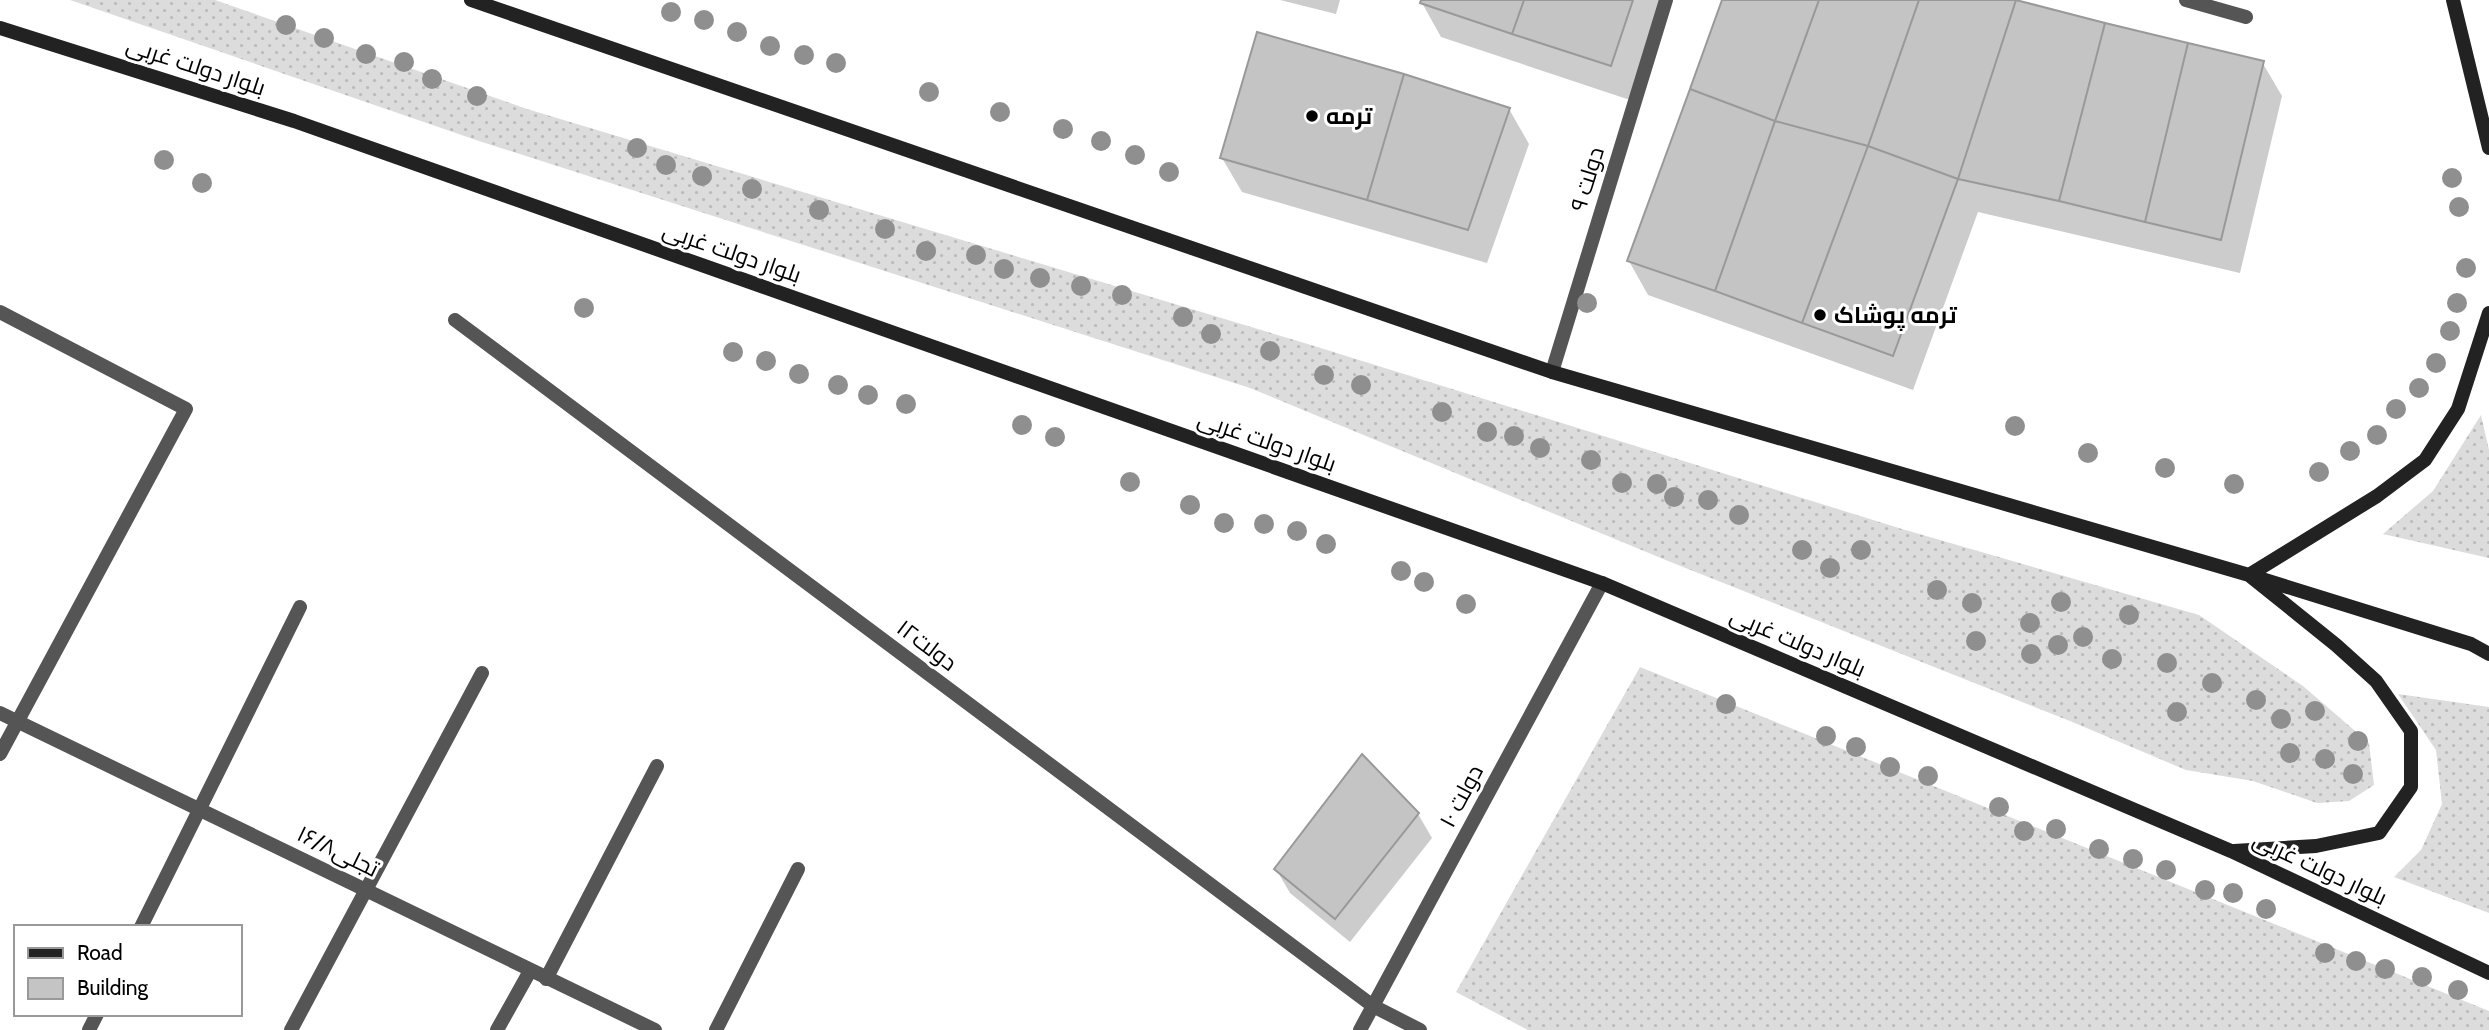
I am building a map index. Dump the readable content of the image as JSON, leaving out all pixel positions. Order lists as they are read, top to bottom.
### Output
{
  "streets": {
    "main road": ["بلوار دولت غربی"],
    "street": [
      "۹ دولت",
      "۱۲دولت",
      "۱۰ دولت",
      "تجلی۱۶/۸"
    ]
  },
  "crossings": [
    ["بلوار دولت غربی", "۱۰ دولت"],
    ["۱۲دولت", "۱۰ دولت"]
  ],
  "places": ["ترمه", "ترمه پوشاک"],
  "legend": ["Road", "Building"]
}
